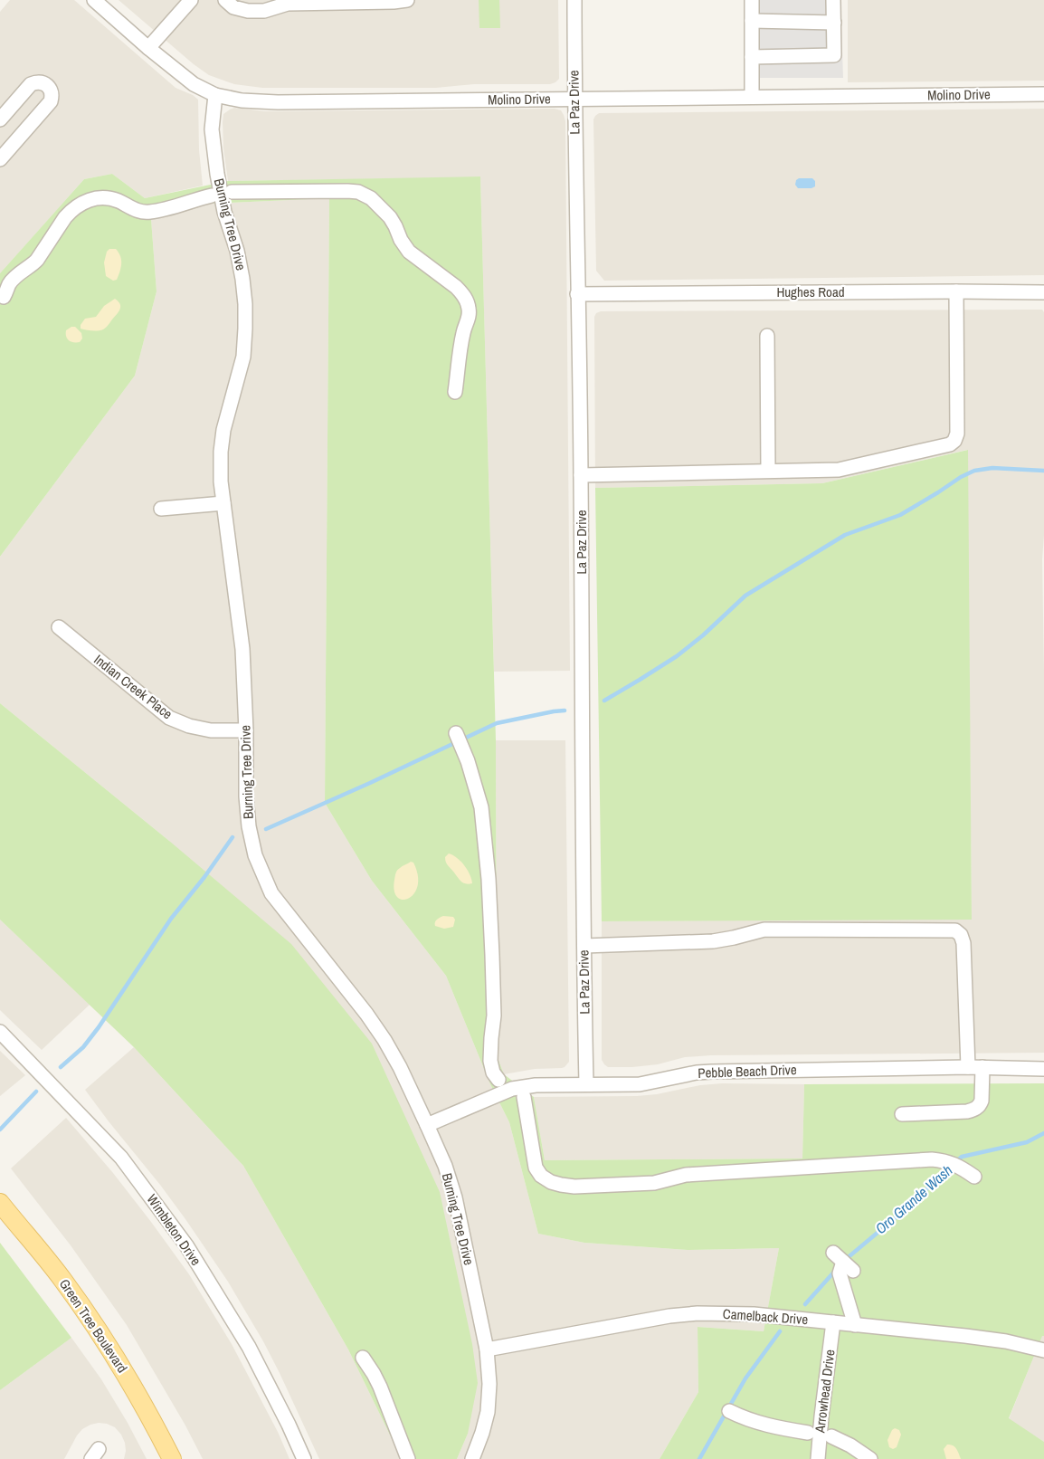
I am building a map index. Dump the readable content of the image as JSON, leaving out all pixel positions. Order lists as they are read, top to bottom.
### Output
{
  "streets": {
    "main road": ["Green Tree Boulevard"],
    "street": [
      "Molino Drive",
      "La Paz Drive",
      "Burning Tree Drive",
      "Hughes Road",
      "Indian Creek Place",
      "Pebble Beach Drive",
      "Wimbleton Drive",
      "Camelback Drive",
      "Arrowhead Drive"
    ]
  },
  "crossings": [
    ["Molino Drive", "La Paz Drive"],
    ["Molino Drive", "Burning Tree Drive"],
    ["La Paz Drive", "Hughes Road"],
    ["La Paz Drive", "Pebble Beach Drive"],
    ["Burning Tree Drive", "Indian Creek Place"],
    ["Burning Tree Drive", "Pebble Beach Drive"],
    ["Burning Tree Drive", "Camelback Drive"],
    ["Camelback Drive", "Arrowhead Drive"]
  ],
  "water": ["Oro Grande Wash"]
}
